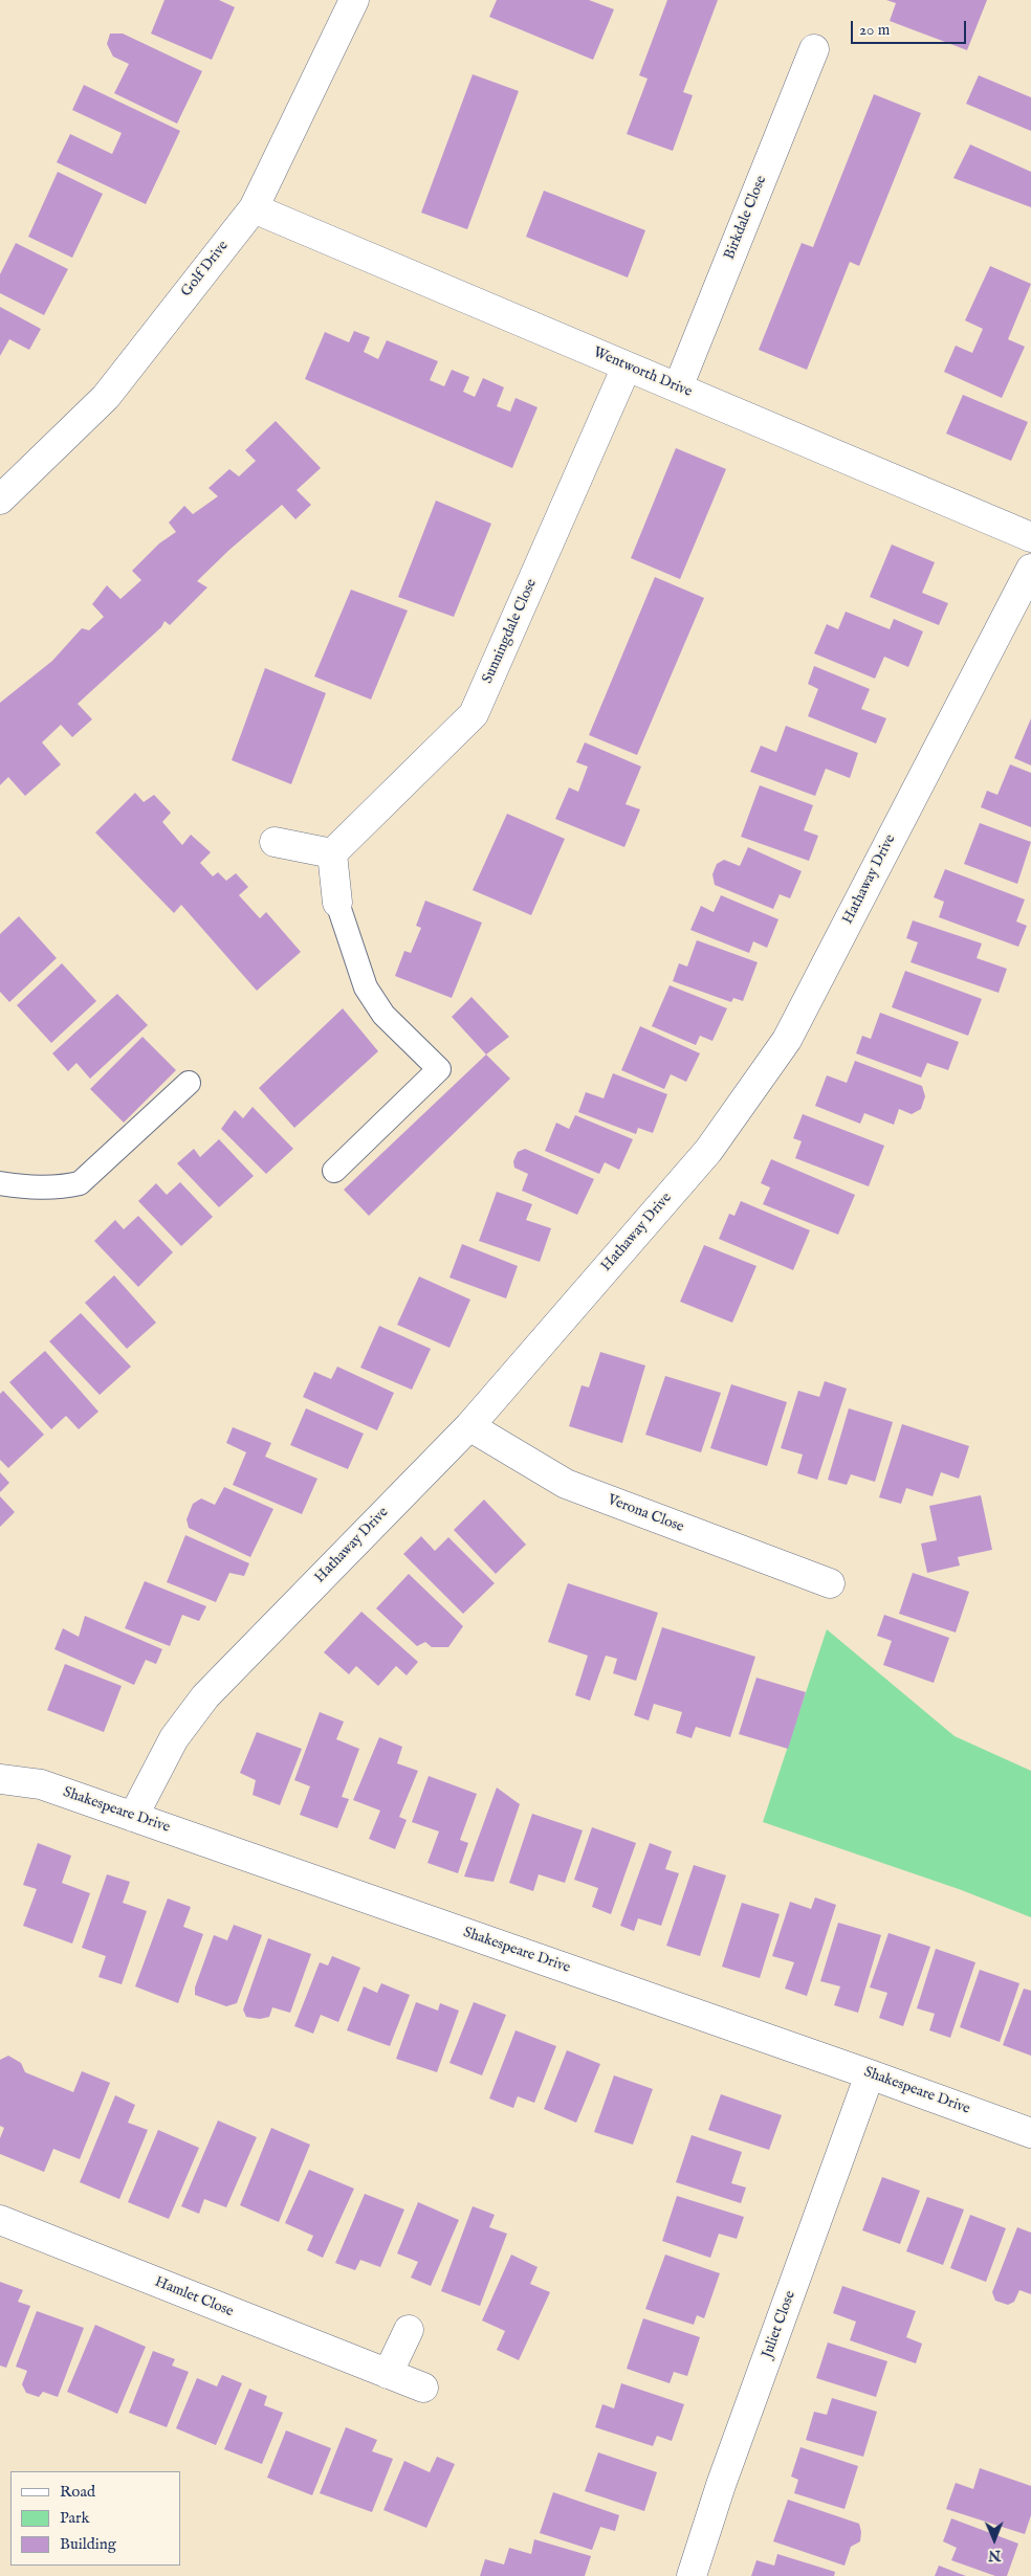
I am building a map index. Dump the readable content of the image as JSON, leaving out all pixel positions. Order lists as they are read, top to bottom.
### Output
{
  "streets": {
    "street": [
      "Birkdale Close",
      "Golf Drive",
      "Wentworth Drive",
      "Sunningdale Close",
      "Hathaway Drive",
      "Verona Close",
      "Shakespeare Drive",
      "Hamlet Close",
      "Juliet Close"
    ]
  },
  "crossings": [
    ["Birkdale Close", "Wentworth Drive"],
    ["Golf Drive", "Wentworth Drive"],
    ["Wentworth Drive", "Sunningdale Close"],
    ["Hathaway Drive", "Verona Close"],
    ["Hathaway Drive", "Shakespeare Drive"],
    ["Shakespeare Drive", "Juliet Close"]
  ],
  "legend": ["Road", "Park", "Building"],
  "scale_bar": "20 m",
  "north": "bottom"
}
